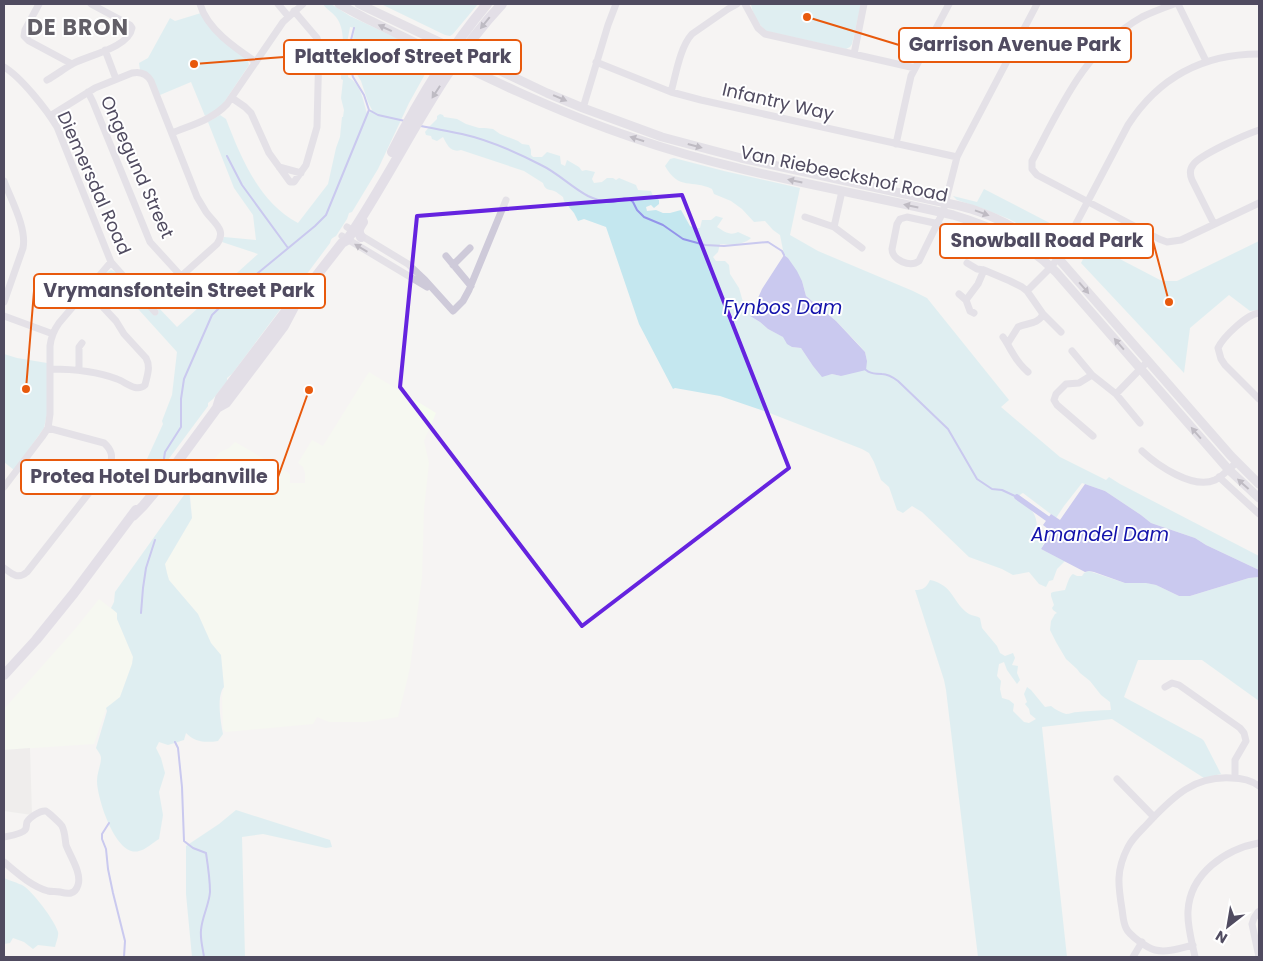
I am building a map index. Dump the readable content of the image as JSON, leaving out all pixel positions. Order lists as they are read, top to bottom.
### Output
{
  "streets": {
    "street": [
      "Infantry Way",
      "Ongegund Street",
      "Van Riebeeckshof Road",
      "Diemersdal Road"
    ]
  },
  "districts": ["DE BRON"],
  "water": ["Fynbos Dam", "Amandel Dam"],
  "places": [
    "Garrison Avenue Park",
    "Plattekloof Street Park",
    "Snowball Road Park",
    "Vrymansfontein Street Park",
    "Protea Hotel Durbanville"
  ],
  "north": "bottom left"
}
